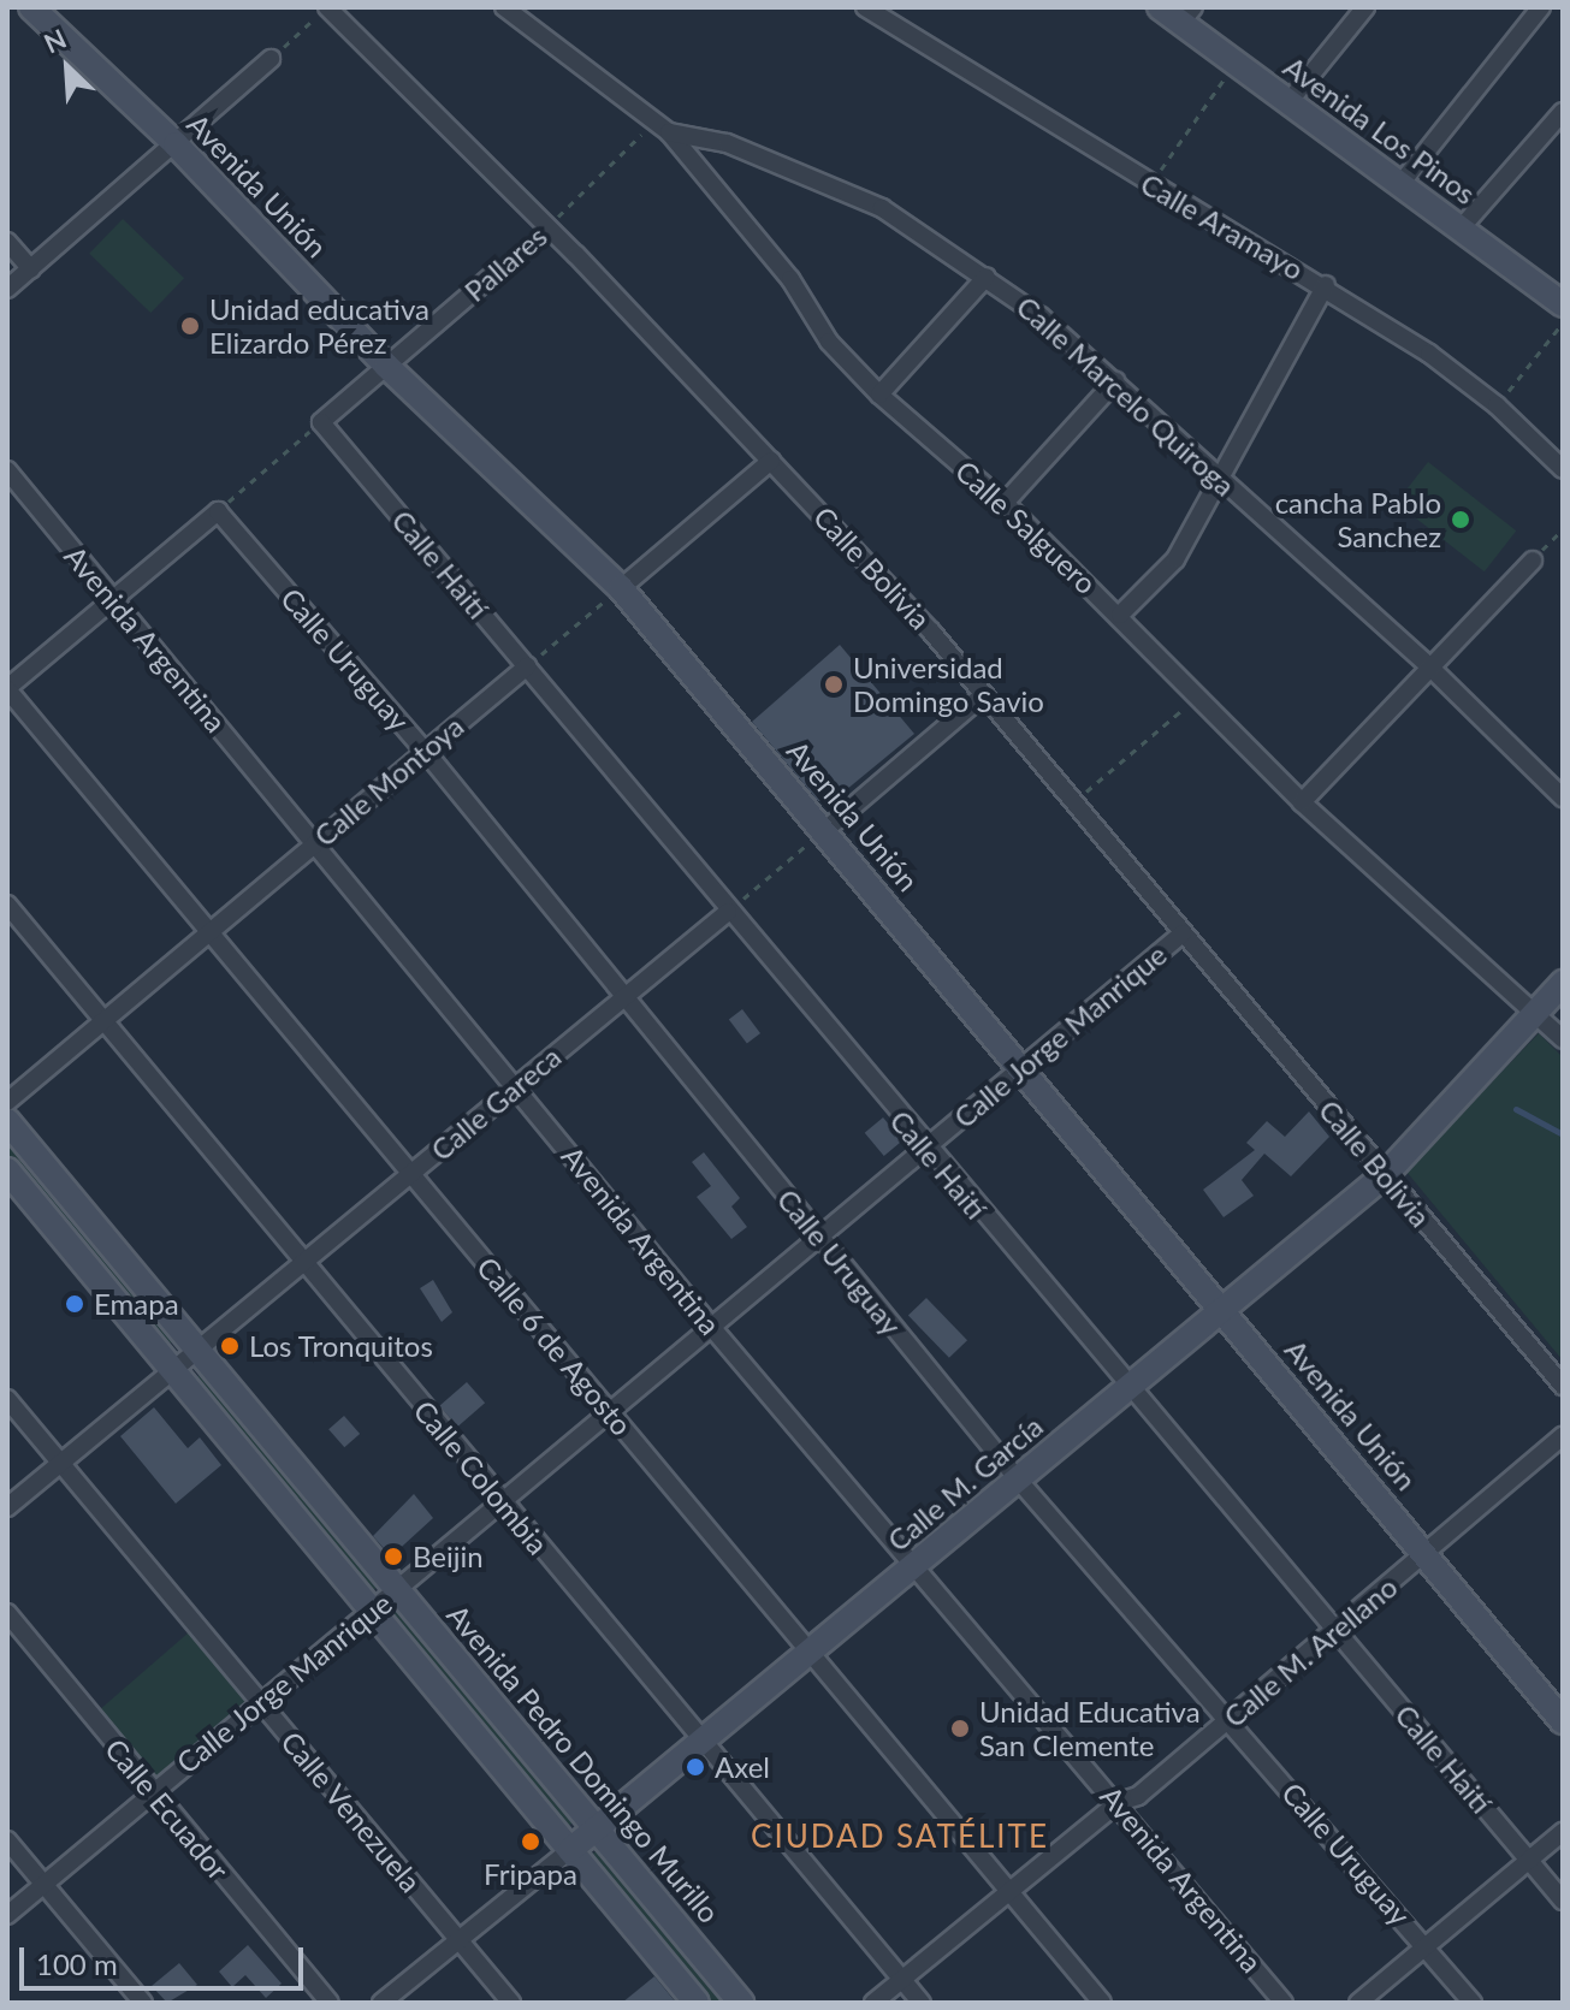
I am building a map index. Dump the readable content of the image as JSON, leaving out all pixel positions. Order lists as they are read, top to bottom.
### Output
{
  "streets": {
    "street": [
      "Avenida Los Pinos",
      "Avenida Unión",
      "Calle Aramayo",
      "Pallares",
      "Calle Marcelo Quiroga",
      "Calle Salguero",
      "Calle Haití",
      "Calle Bolivia",
      "Avenida Argentina",
      "Calle Uruguay",
      "Calle Montoya",
      "Calle Jorge Manrique",
      "Calle Gareca",
      "Calle 6 de Agosto",
      "Calle Colombia",
      "Calle M. García",
      "Calle M. Arellano",
      "Avenida Pedro Domingo Murillo",
      "Calle Ecuador",
      "Calle Venezuela"
    ]
  },
  "crossings": [
    ["Avenida Unión", "Pallares"],
    ["Avenida Unión", "Calle Jorge Manrique"],
    ["Avenida Unión", "Calle M. García"],
    ["Avenida Unión", "Calle M. Arellano"],
    ["Pallares", "Calle Marcelo Quiroga"],
    ["Pallares", "Calle Salguero"],
    ["Pallares", "Calle Haití"],
    ["Pallares", "Calle Bolivia"],
    ["Calle Marcelo Quiroga", "Calle Salguero"],
    ["Calle Salguero", "Calle M. García"],
    ["Calle Haití", "Calle Montoya"],
    ["Calle Haití", "Calle Jorge Manrique"],
    ["Calle Haití", "Calle Gareca"],
    ["Calle Haití", "Calle M. García"],
    ["Calle Haití", "Calle M. Arellano"],
    ["Calle Bolivia", "Calle Jorge Manrique"],
    ["Calle Bolivia", "Calle M. García"],
    ["Avenida Argentina", "Calle Montoya"],
    ["Avenida Argentina", "Calle Jorge Manrique"],
    ["Avenida Argentina", "Calle Gareca"],
    ["Avenida Argentina", "Calle M. García"],
    ["Avenida Argentina", "Calle M. Arellano"],
    ["Calle Uruguay", "Calle Montoya"],
    ["Calle Uruguay", "Calle Jorge Manrique"],
    ["Calle Uruguay", "Calle Gareca"],
    ["Calle Uruguay", "Calle M. García"],
    ["Calle Uruguay", "Calle M. Arellano"],
    ["Calle Montoya", "Calle 6 de Agosto"],
    ["Calle Montoya", "Calle Colombia"],
    ["Calle Jorge Manrique", "Calle 6 de Agosto"],
    ["Calle Jorge Manrique", "Calle Colombia"],
    ["Calle Jorge Manrique", "Avenida Pedro Domingo Murillo"],
    ["Calle Jorge Manrique", "Calle Ecuador"],
    ["Calle Jorge Manrique", "Calle Venezuela"],
    ["Calle Gareca", "Calle 6 de Agosto"],
    ["Calle Gareca", "Calle Colombia"],
    ["Calle Gareca", "Avenida Pedro Domingo Murillo"],
    ["Calle Gareca", "Calle Venezuela"],
    ["Calle 6 de Agosto", "Calle M. García"],
    ["Calle 6 de Agosto", "Calle M. Arellano"],
    ["Calle Colombia", "Calle M. García"],
    ["Calle Colombia", "Calle M. Arellano"],
    ["Calle M. García", "Avenida Pedro Domingo Murillo"],
    ["Calle M. García", "Calle Venezuela"]
  ],
  "districts": ["CIUDAD SATÉLITE"],
  "places": [
    "Unidad educativa Elizardo Pérez",
    "cancha Pablo Sanchez",
    "Universidad Domingo Savio",
    "Emapa",
    "Los Tronquitos",
    "Beijin",
    "Unidad Educativa San Clemente",
    "Axel",
    "Fripapa"
  ],
  "scale_bar": "100 m",
  "north": "top left"
}
